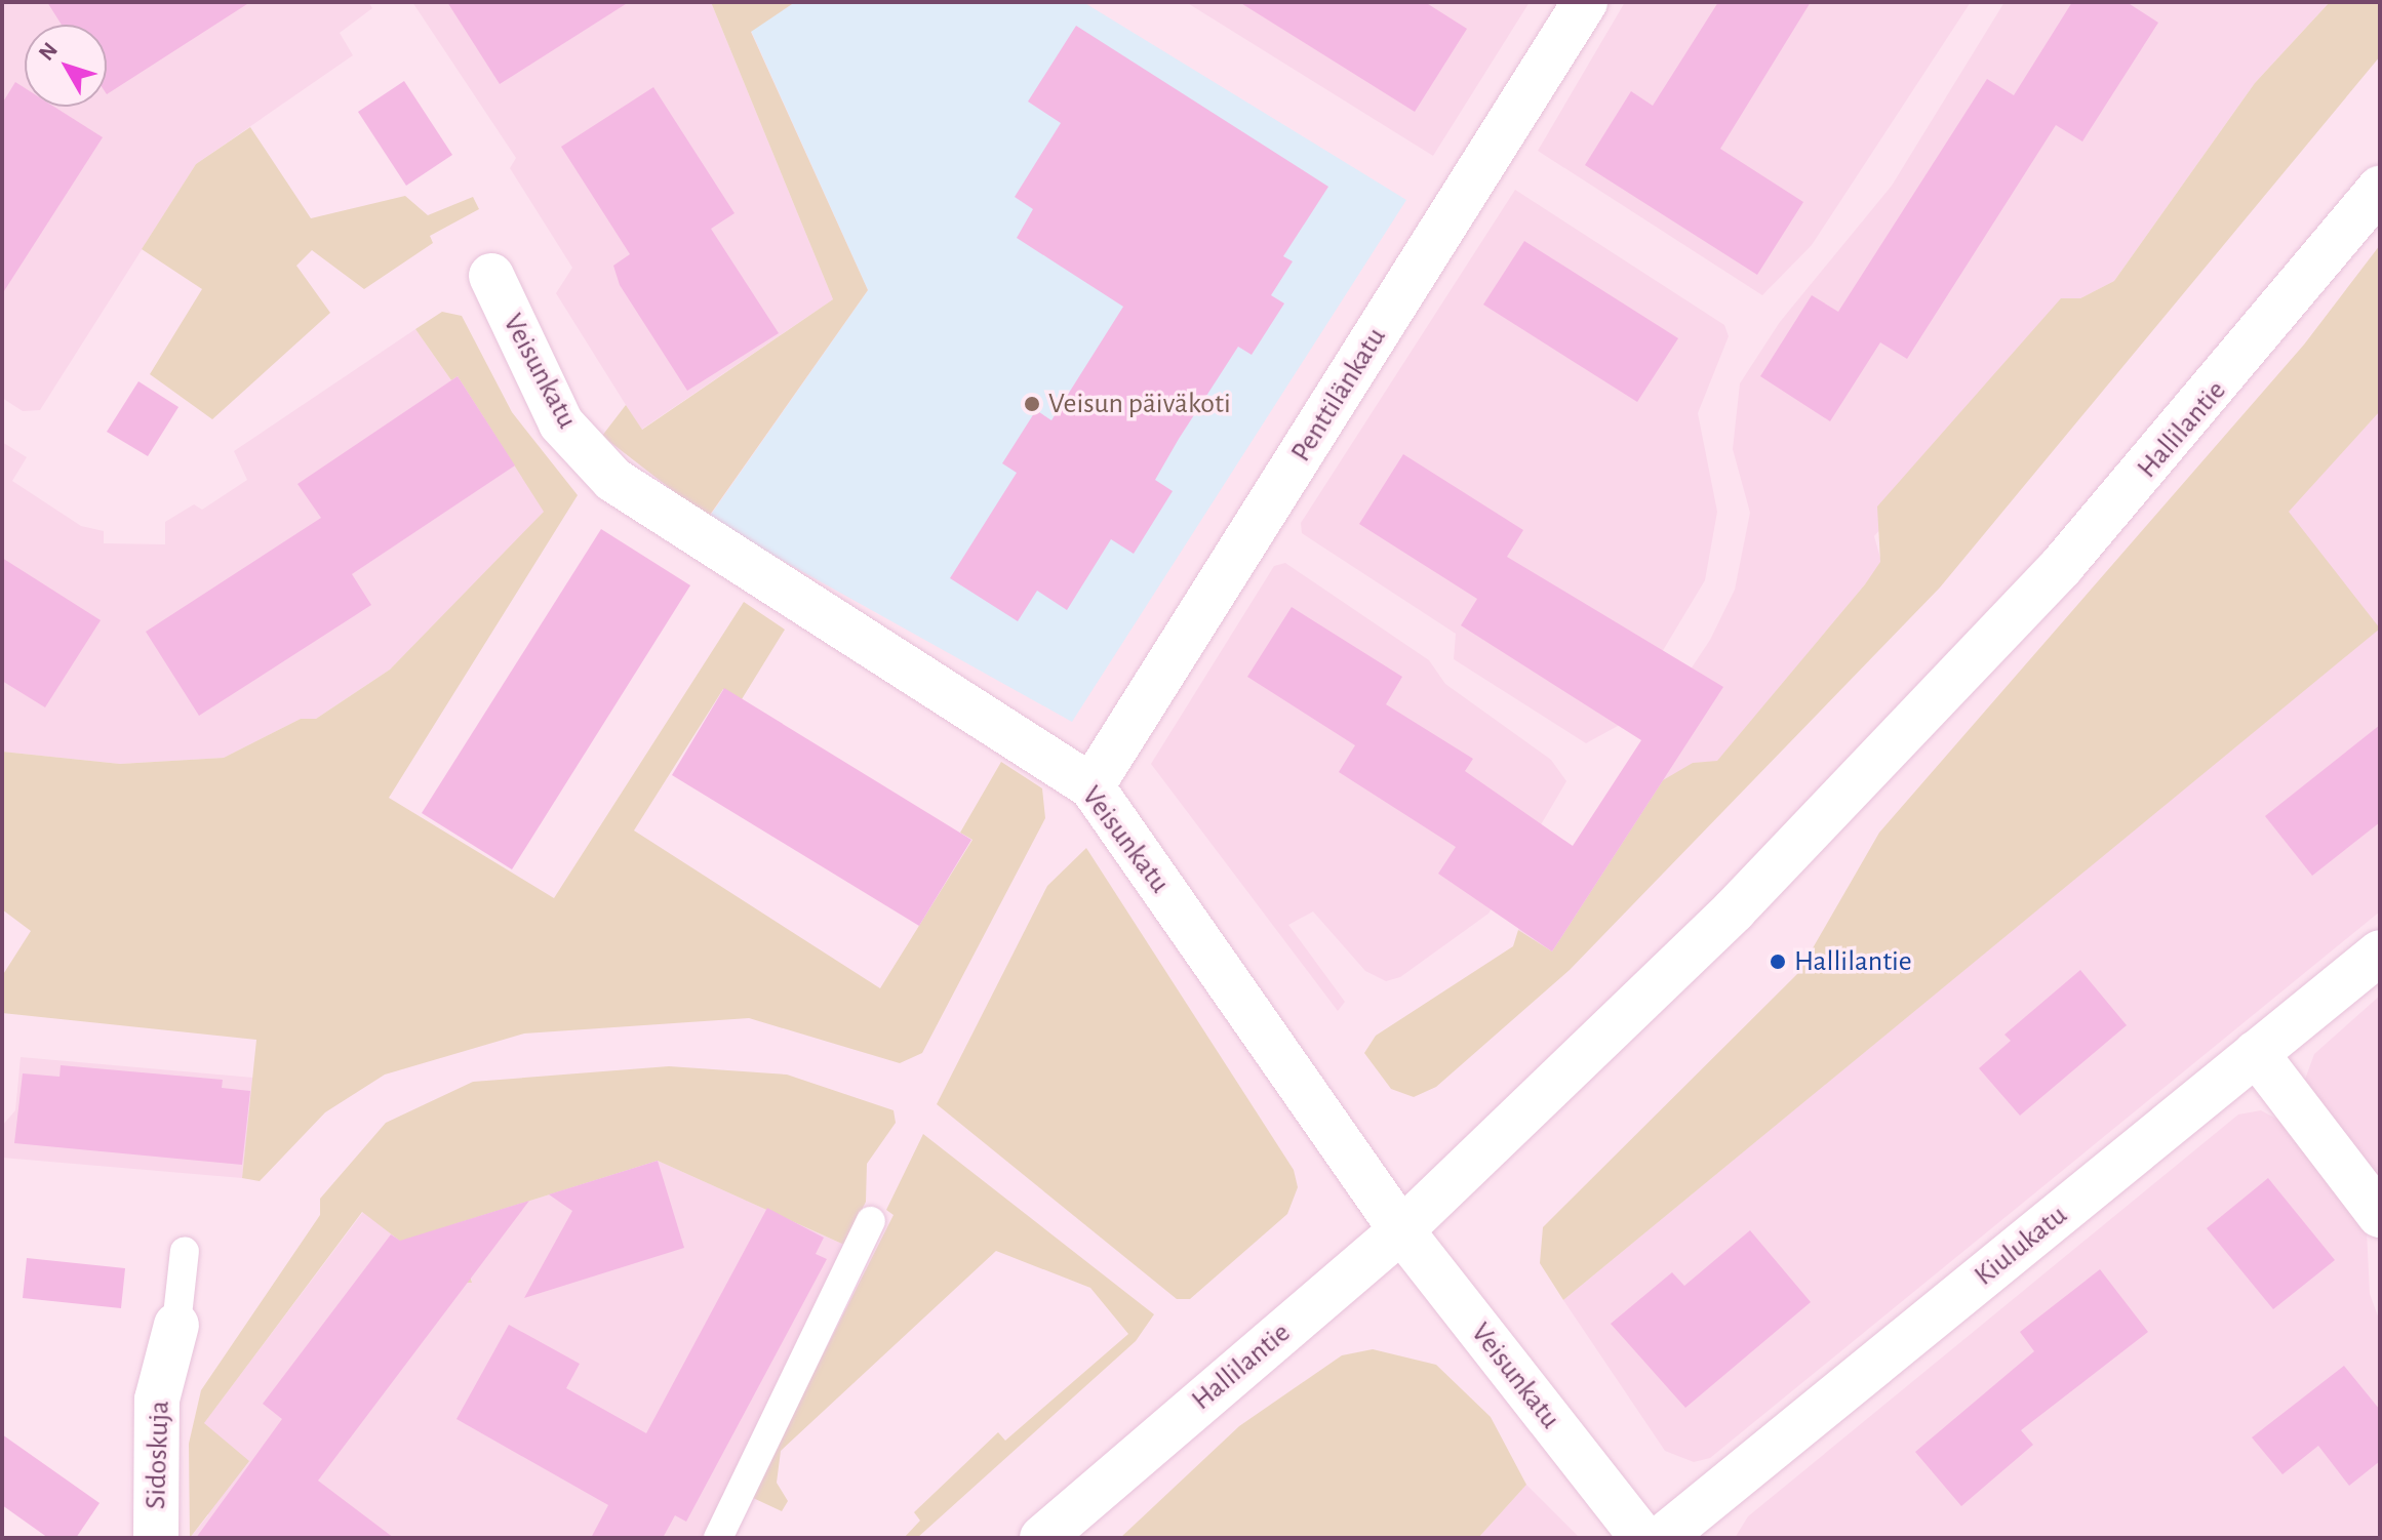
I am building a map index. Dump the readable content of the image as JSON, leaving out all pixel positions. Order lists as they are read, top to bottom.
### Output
{
  "streets": {
    "street": [
      "Veisunkatu",
      "Penttilänkatu",
      "Hallilantie",
      "Kiulukatu",
      "Sidoskuja"
    ]
  },
  "crossings": [
    ["Veisunkatu", "Penttilänkatu"],
    ["Veisunkatu", "Hallilantie"]
  ],
  "places": ["Veisun päiväkoti", "Hallilantie"],
  "north": "top left"
}
